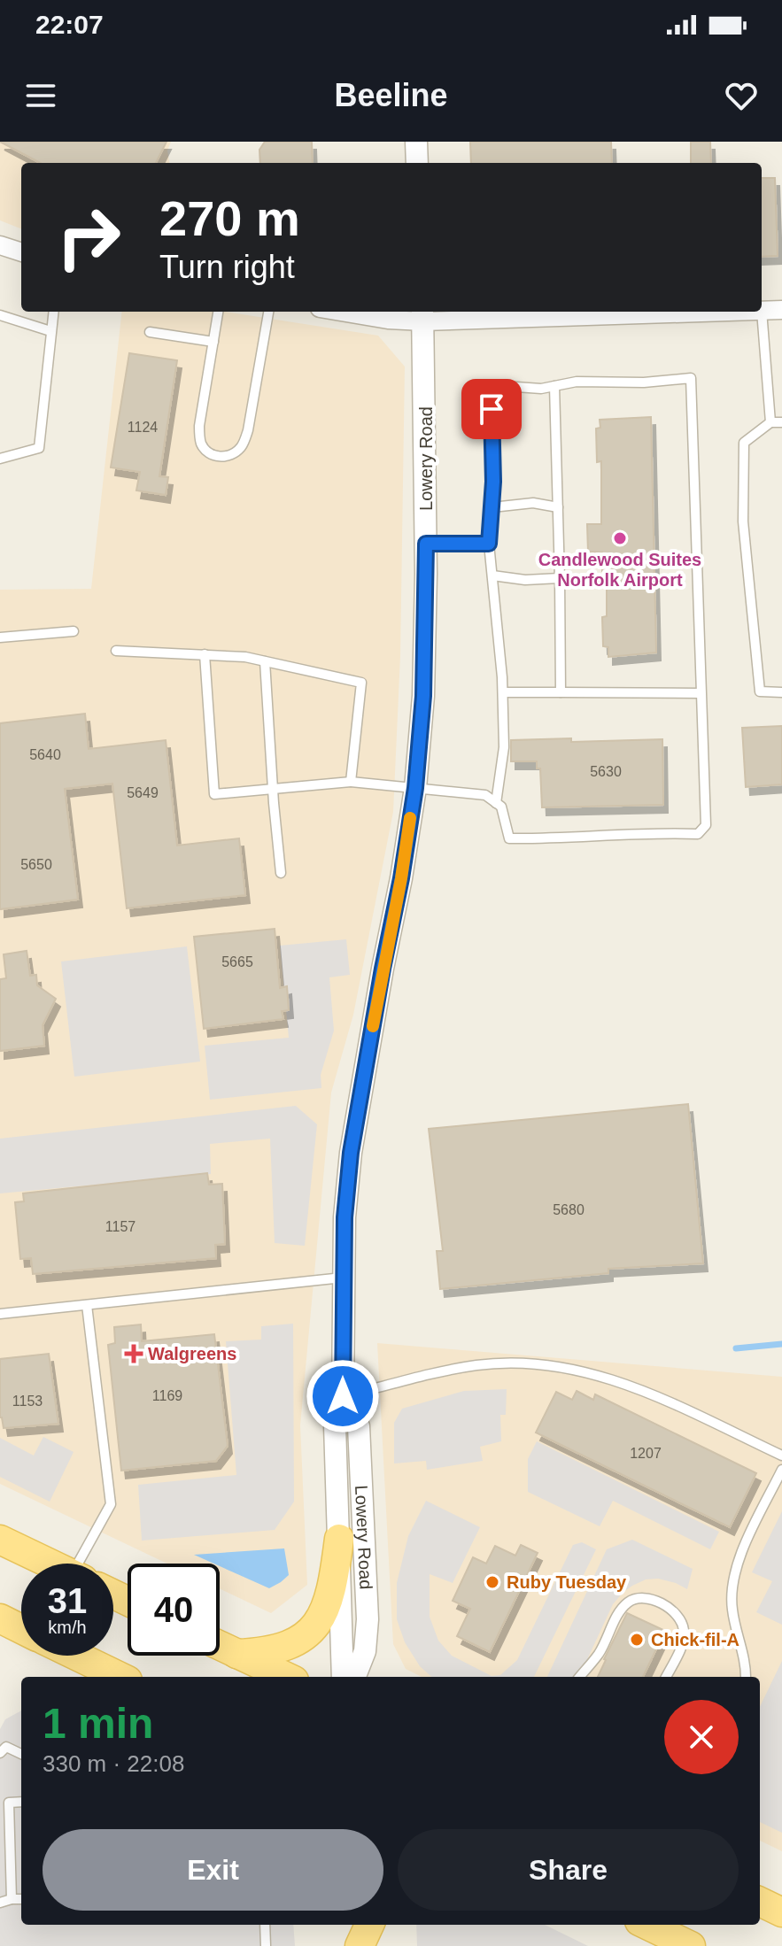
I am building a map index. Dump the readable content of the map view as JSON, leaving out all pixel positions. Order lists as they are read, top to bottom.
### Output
{
  "streets": {
    "street": ["Lowery Road"]
  },
  "places": {
    "other": ["Candlewood Suites Norfolk Airport", "Ruby Tuesday", "Chick-fil-A"],
    "health": ["Walgreens"]
  },
  "house_numbers": [
    "1124",
    "5640",
    "5630",
    "5649",
    "5650",
    "5665",
    "5680",
    "1157",
    "1169",
    "1153",
    "1207"
  ],
  "page": {
    "status": "22:07",
    "header": "Beeline",
    "turn": ["270 m", "Turn right"],
    "speed": "31 km/h",
    "limit": "40",
    "heading": ["1 min", "330 m · 22:08"],
    "buttons": ["Exit", "Share"]
  }
}
